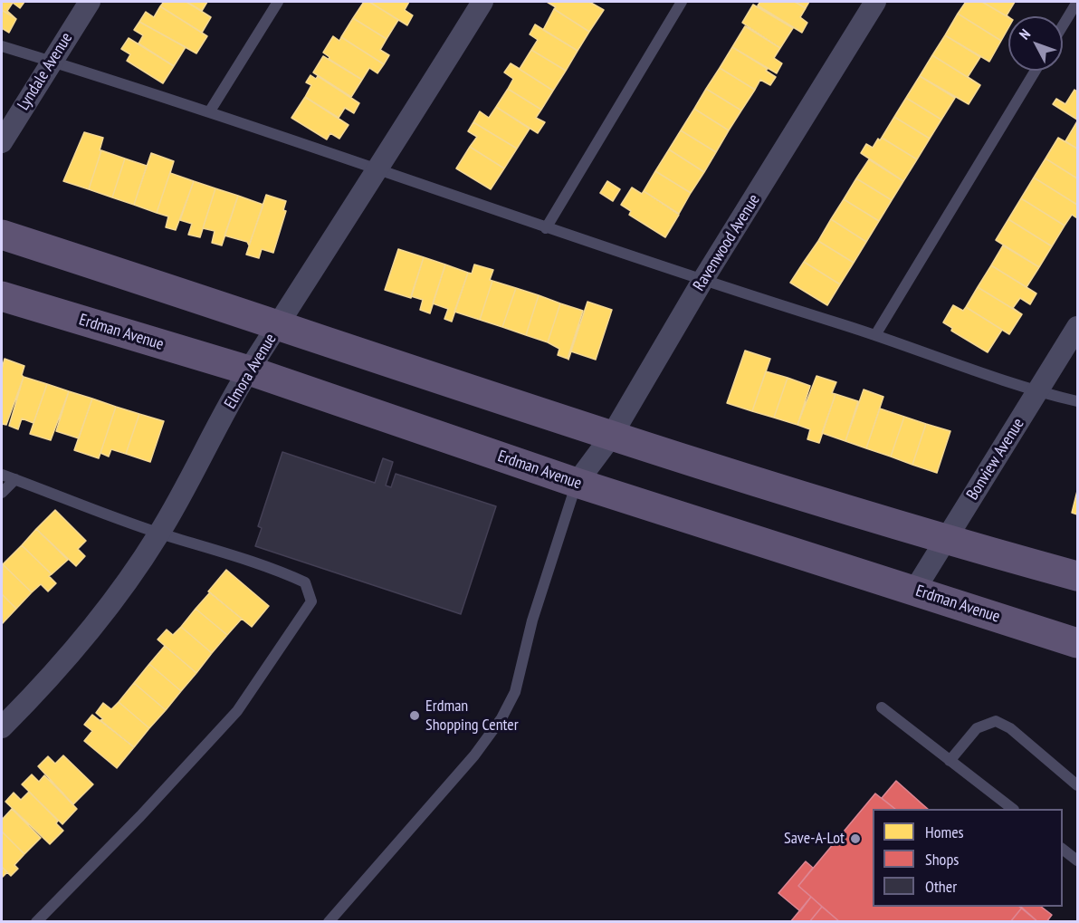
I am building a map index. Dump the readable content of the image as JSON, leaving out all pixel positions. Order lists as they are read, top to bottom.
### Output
{
  "streets": {
    "main road": ["Erdman Avenue"],
    "street": [
      "Lyndale Avenue",
      "Ravenwood Avenue",
      "Elmora Avenue",
      "Bonview Avenue"
    ]
  },
  "crossings": [
    ["Ravenwood Avenue", "Erdman Avenue"],
    ["Erdman Avenue", "Elmora Avenue"],
    ["Erdman Avenue", "Bonview Avenue"]
  ],
  "places": ["Erdman Shopping Center", "Save-A-Lot"],
  "legend": ["Homes", "Shops", "Other"],
  "north": "top left"
}
